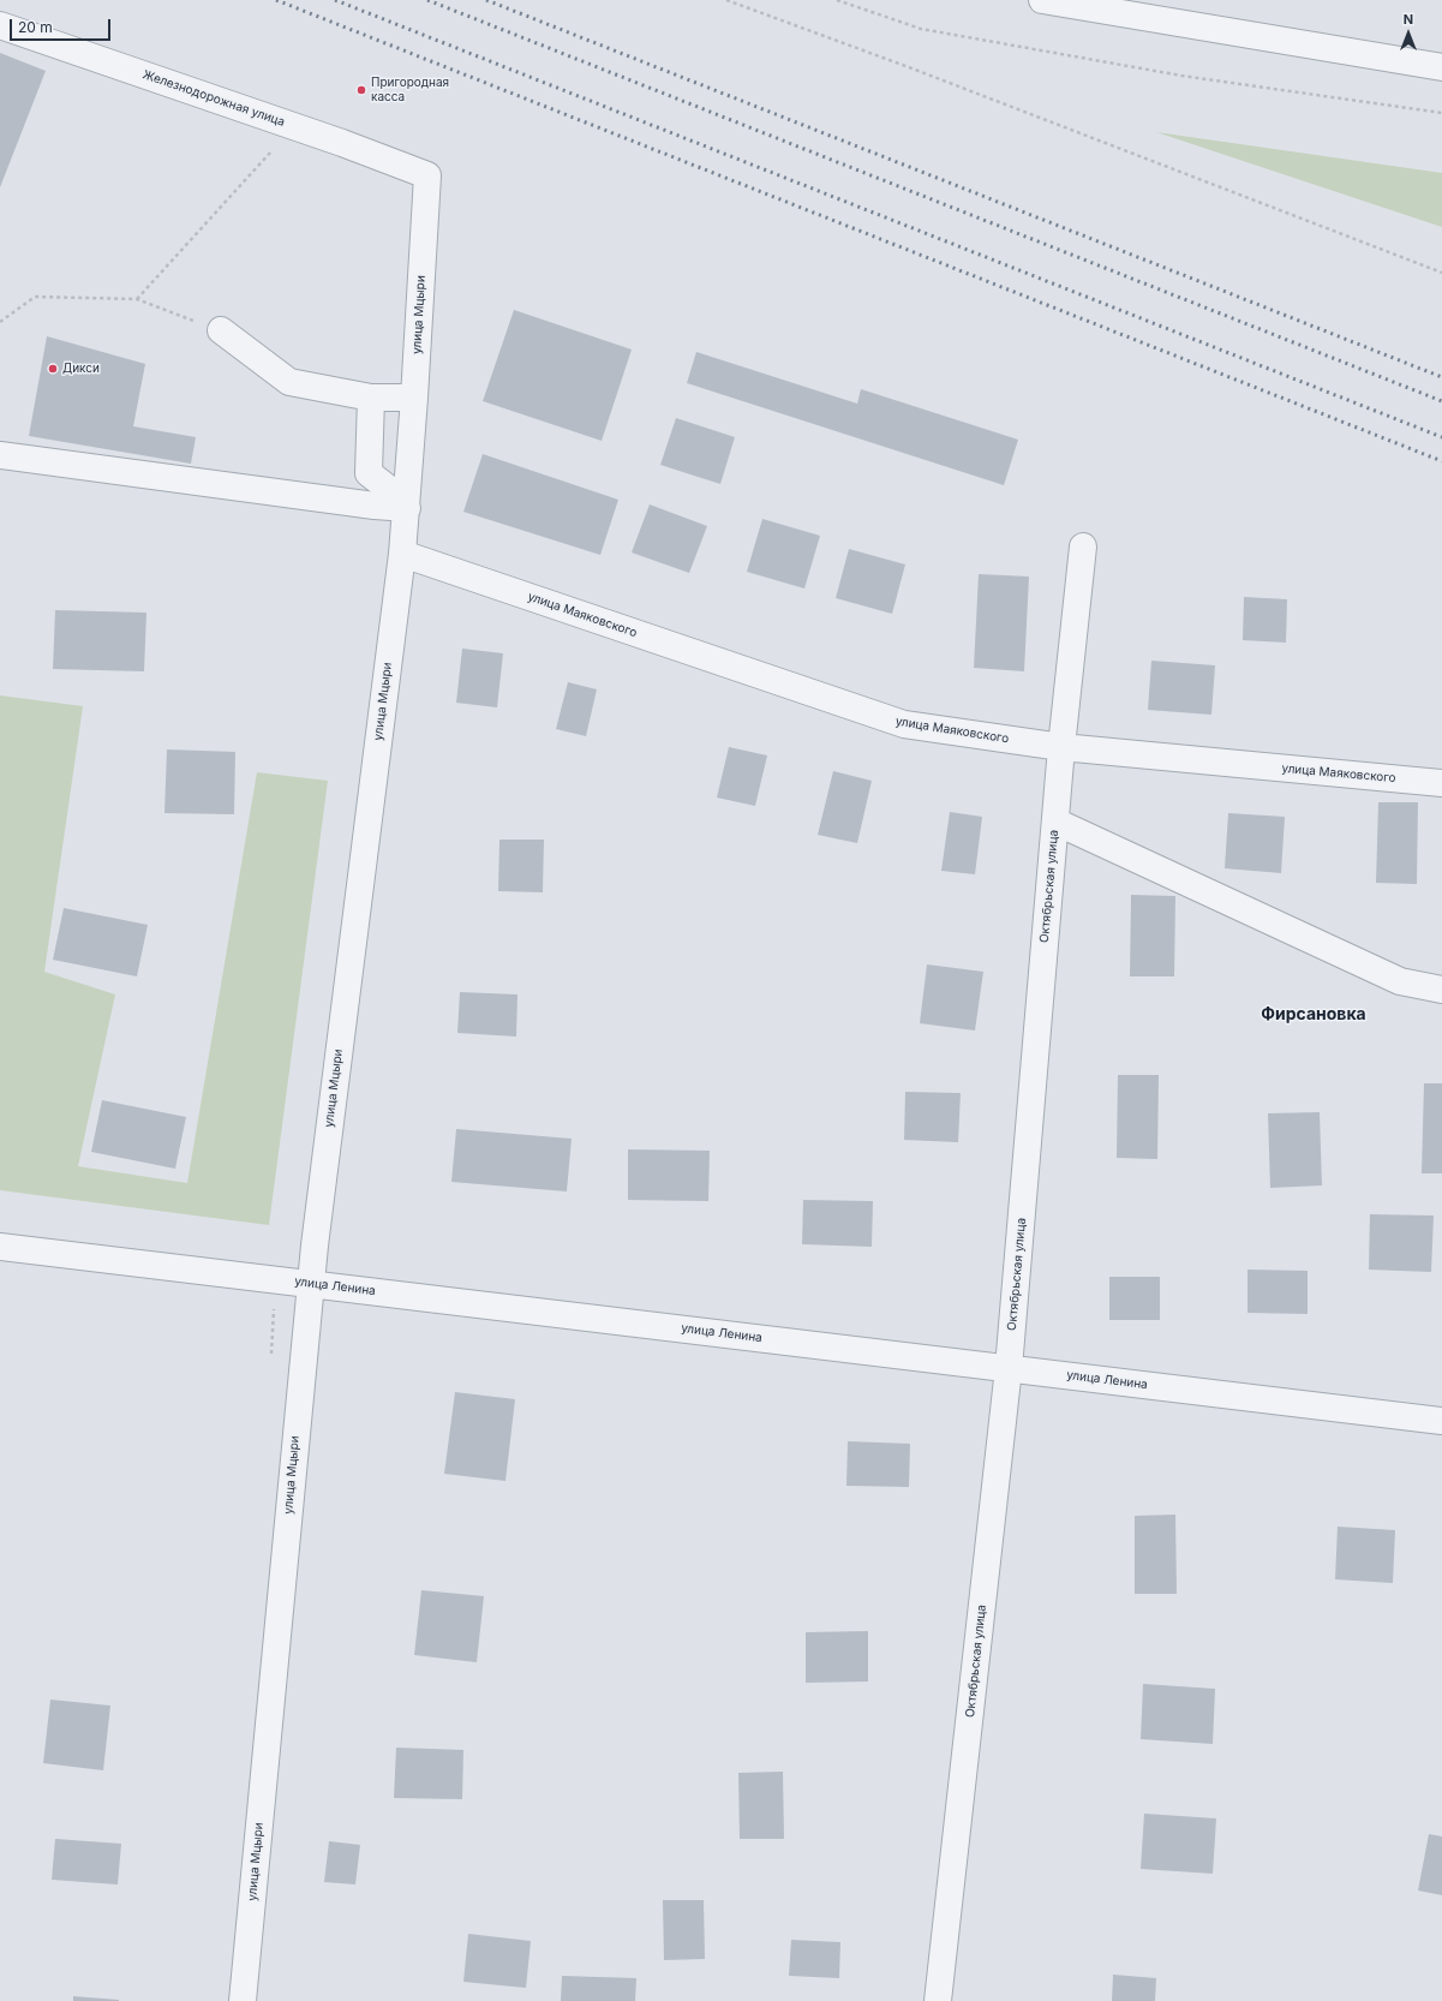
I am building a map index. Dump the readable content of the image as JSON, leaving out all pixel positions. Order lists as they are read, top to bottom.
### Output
{
  "streets": {
    "street": [
      "Железнодорожная улица",
      "улица Мцыри",
      "улица Маяковского",
      "Октябрьская улица",
      "улица Ленина"
    ]
  },
  "crossings": [
    ["Железнодорожная улица", "улица Мцыри"],
    ["улица Мцыри", "улица Маяковского"],
    ["улица Мцыри", "улица Ленина"],
    ["улица Маяковского", "Октябрьская улица"],
    ["Октябрьская улица", "улица Ленина"]
  ],
  "districts": ["Фирсановка"],
  "places": ["Пригородная касса", "Дикси"],
  "scale_bar": "20 m",
  "north": "top"
}
